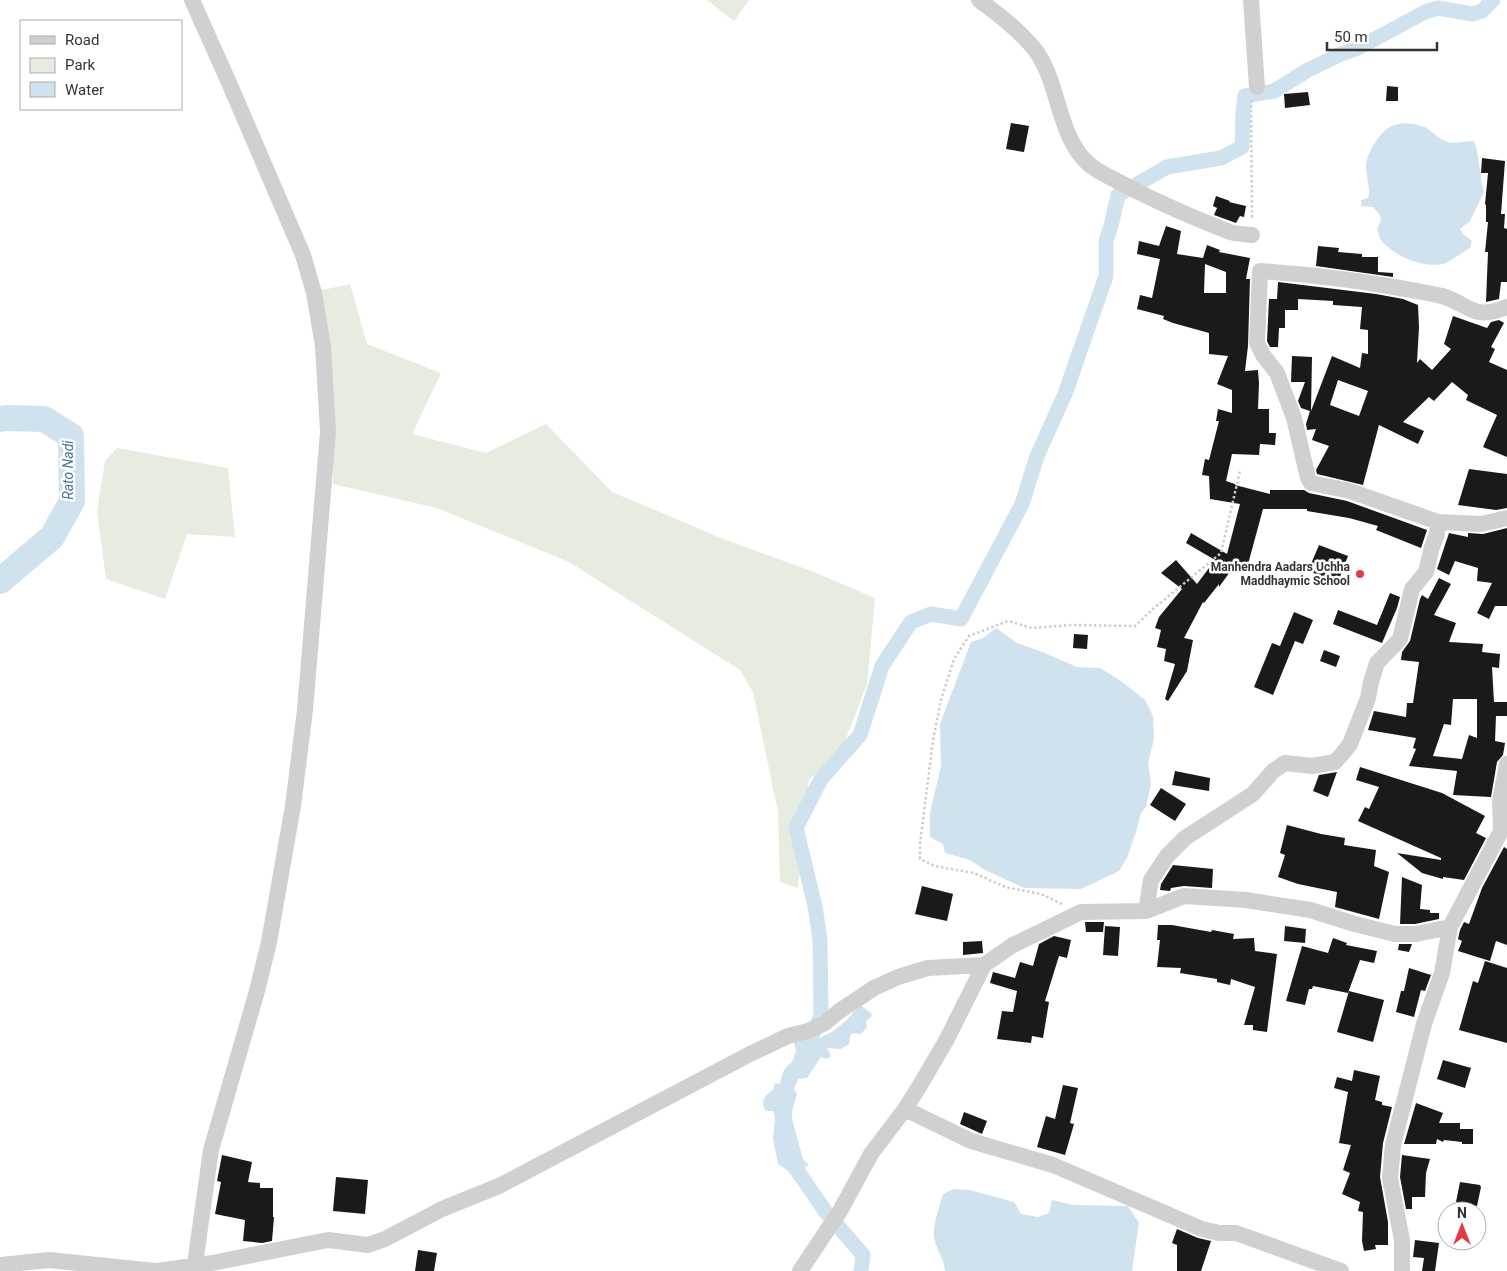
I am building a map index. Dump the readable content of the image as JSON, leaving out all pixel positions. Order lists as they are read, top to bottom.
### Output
{
  "water": ["Rato Nadi"],
  "places": ["Manhendra Aadars Uchha Maddhaymic School"],
  "legend": ["Road", "Park", "Water"],
  "scale_bar": "50 m",
  "north": "top"
}
